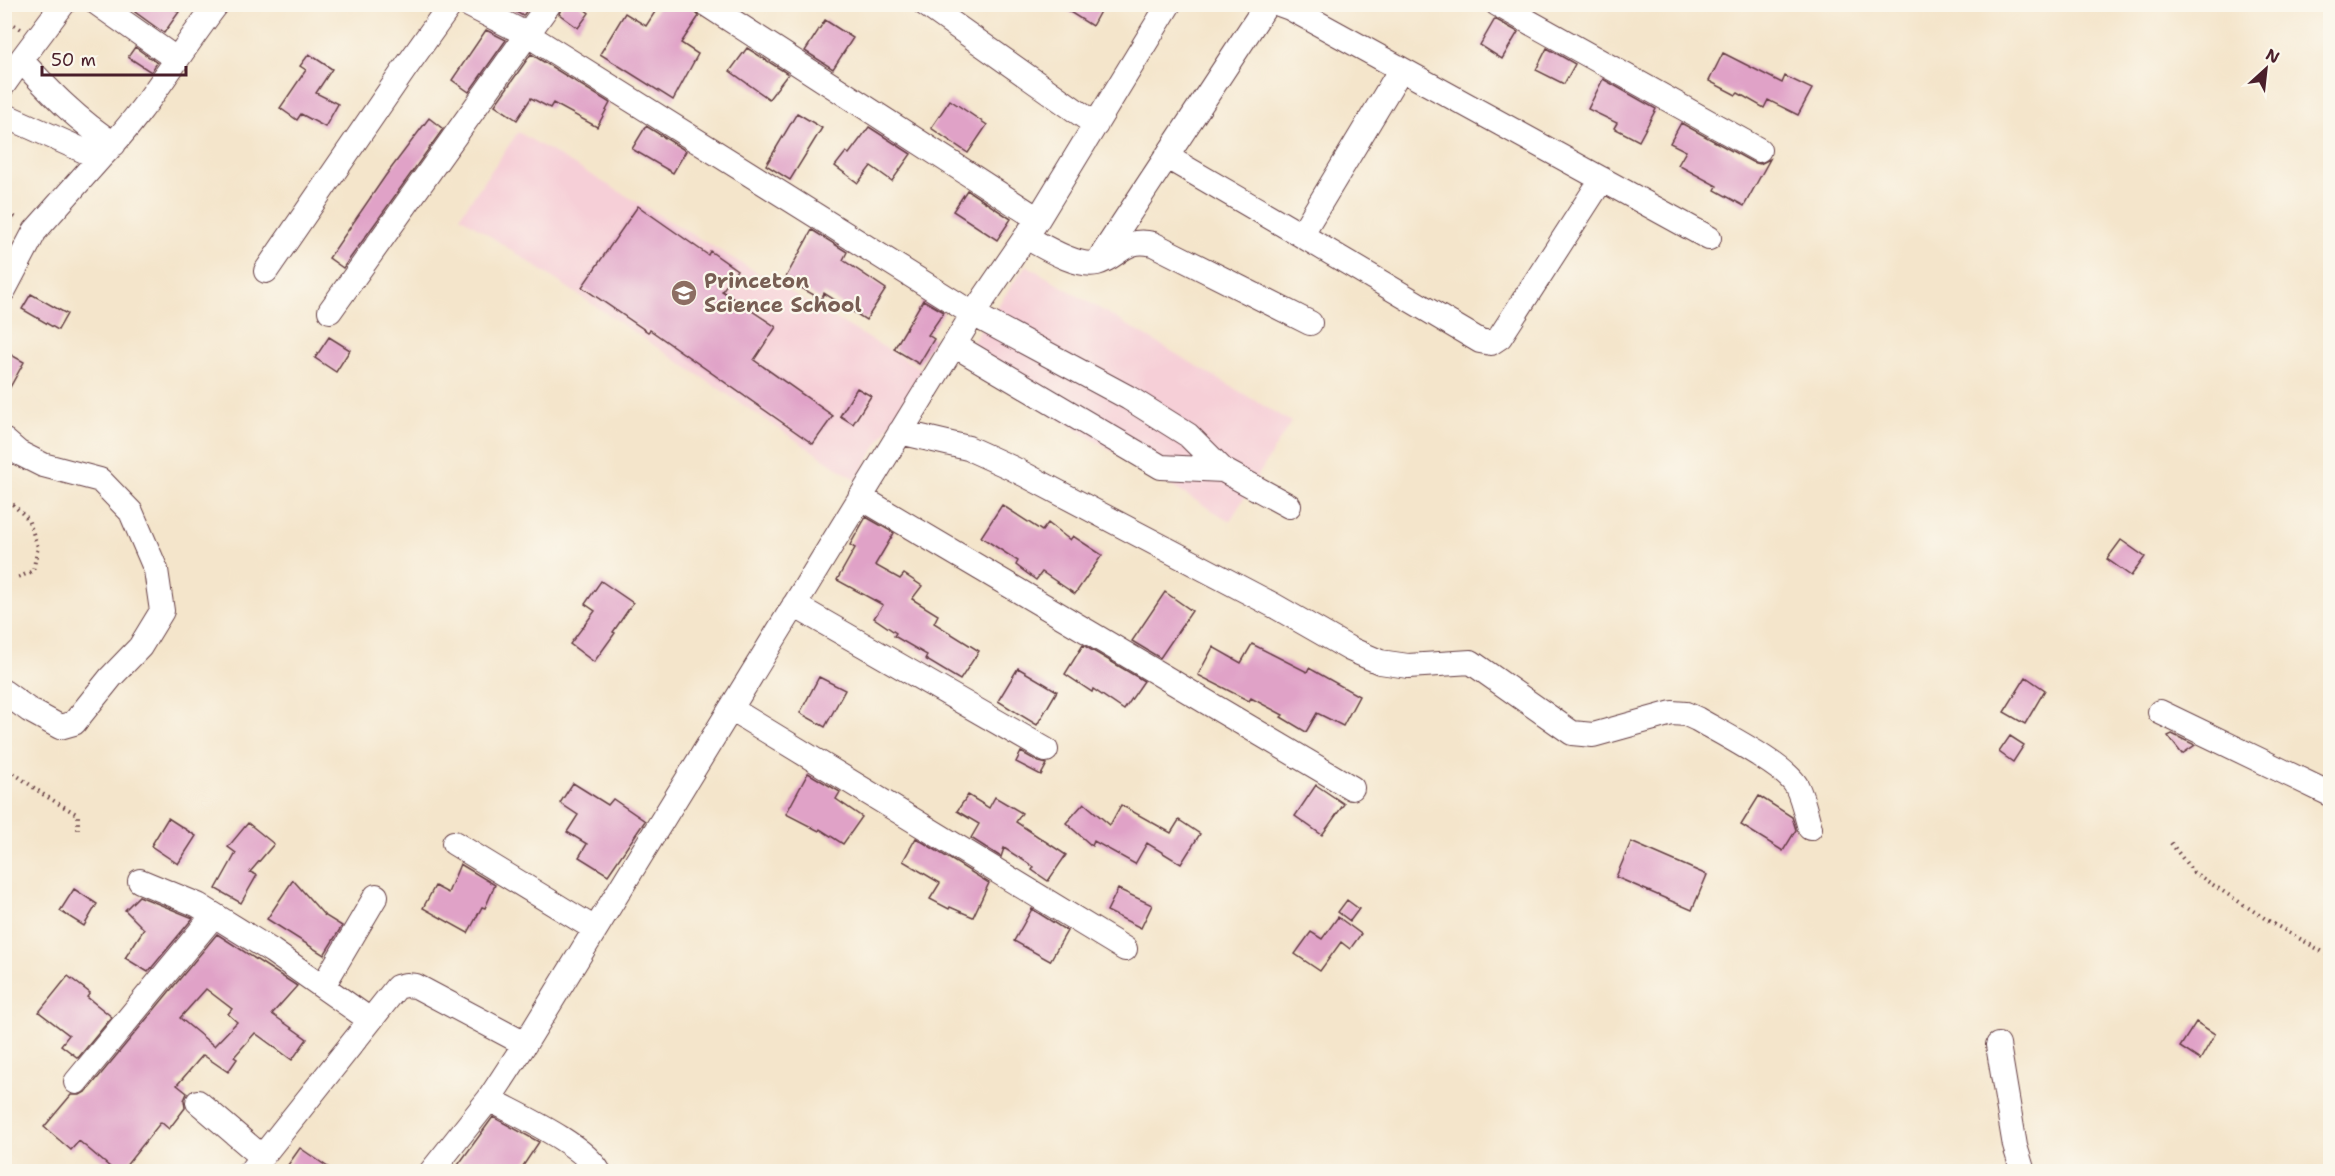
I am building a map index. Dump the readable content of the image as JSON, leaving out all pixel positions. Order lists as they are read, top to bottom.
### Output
{
  "places": {
    "school or university": ["Princeton Science School"]
  },
  "scale_bar": "50 m",
  "north": "top right"
}
